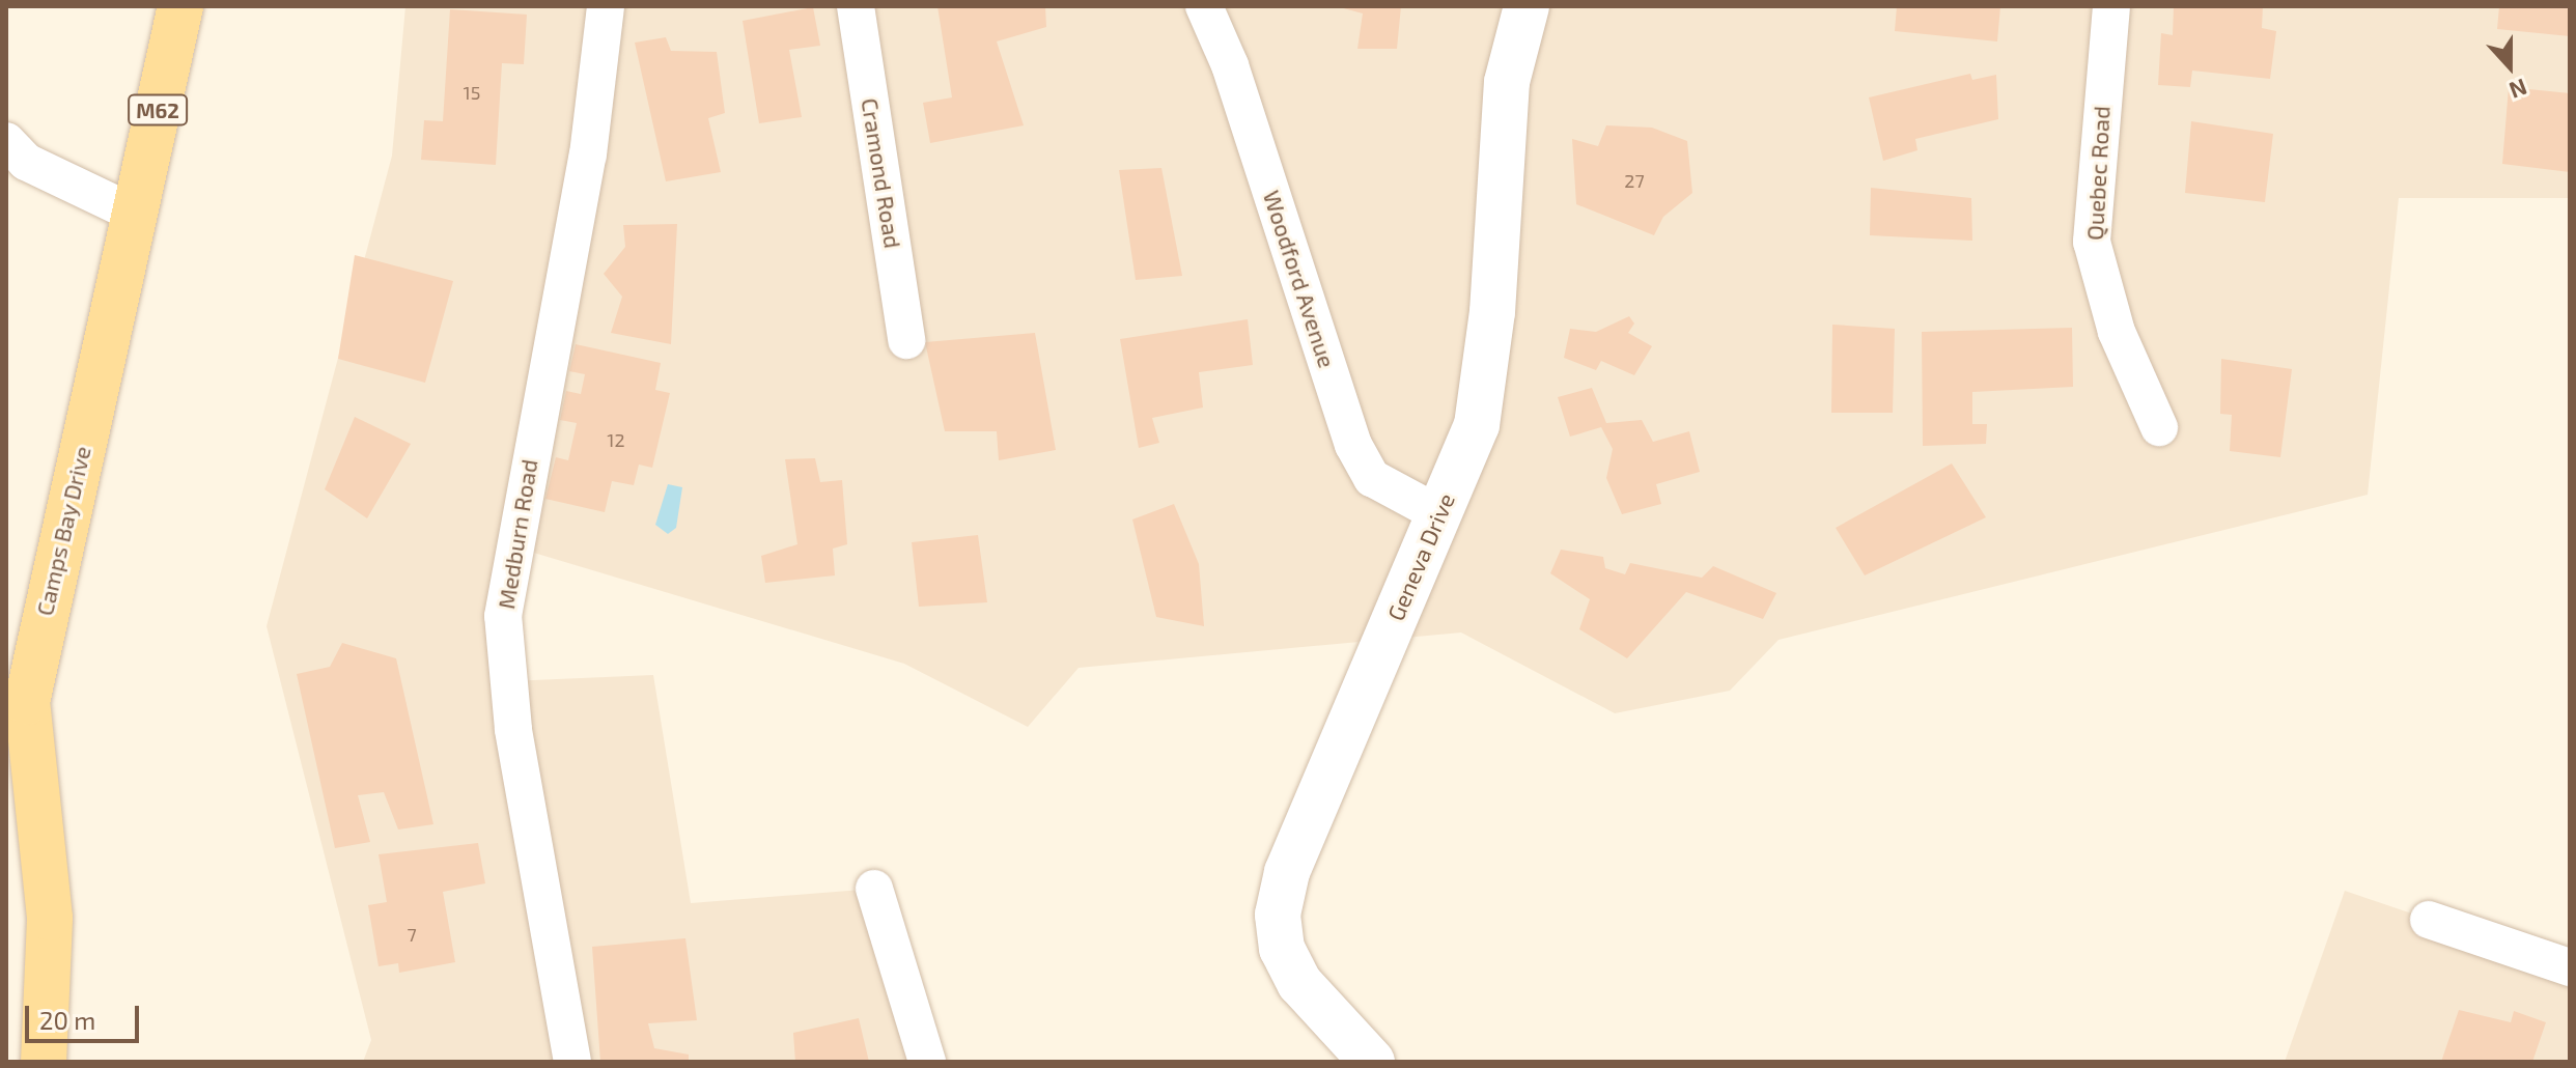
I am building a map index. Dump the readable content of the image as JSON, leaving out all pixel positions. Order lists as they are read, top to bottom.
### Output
{
  "streets": {
    "main road": ["M62", "Camps Bay Drive"],
    "street": [
      "Cramond Road",
      "Quebec Road",
      "Woodford Avenue",
      "Medburn Road",
      "Geneva Drive"
    ]
  },
  "crossings": [
    ["Woodford Avenue", "Geneva Drive"]
  ],
  "house_numbers": [
    "15",
    "27",
    "12",
    "7"
  ],
  "scale_bar": "20 m",
  "north": "bottom"
}
